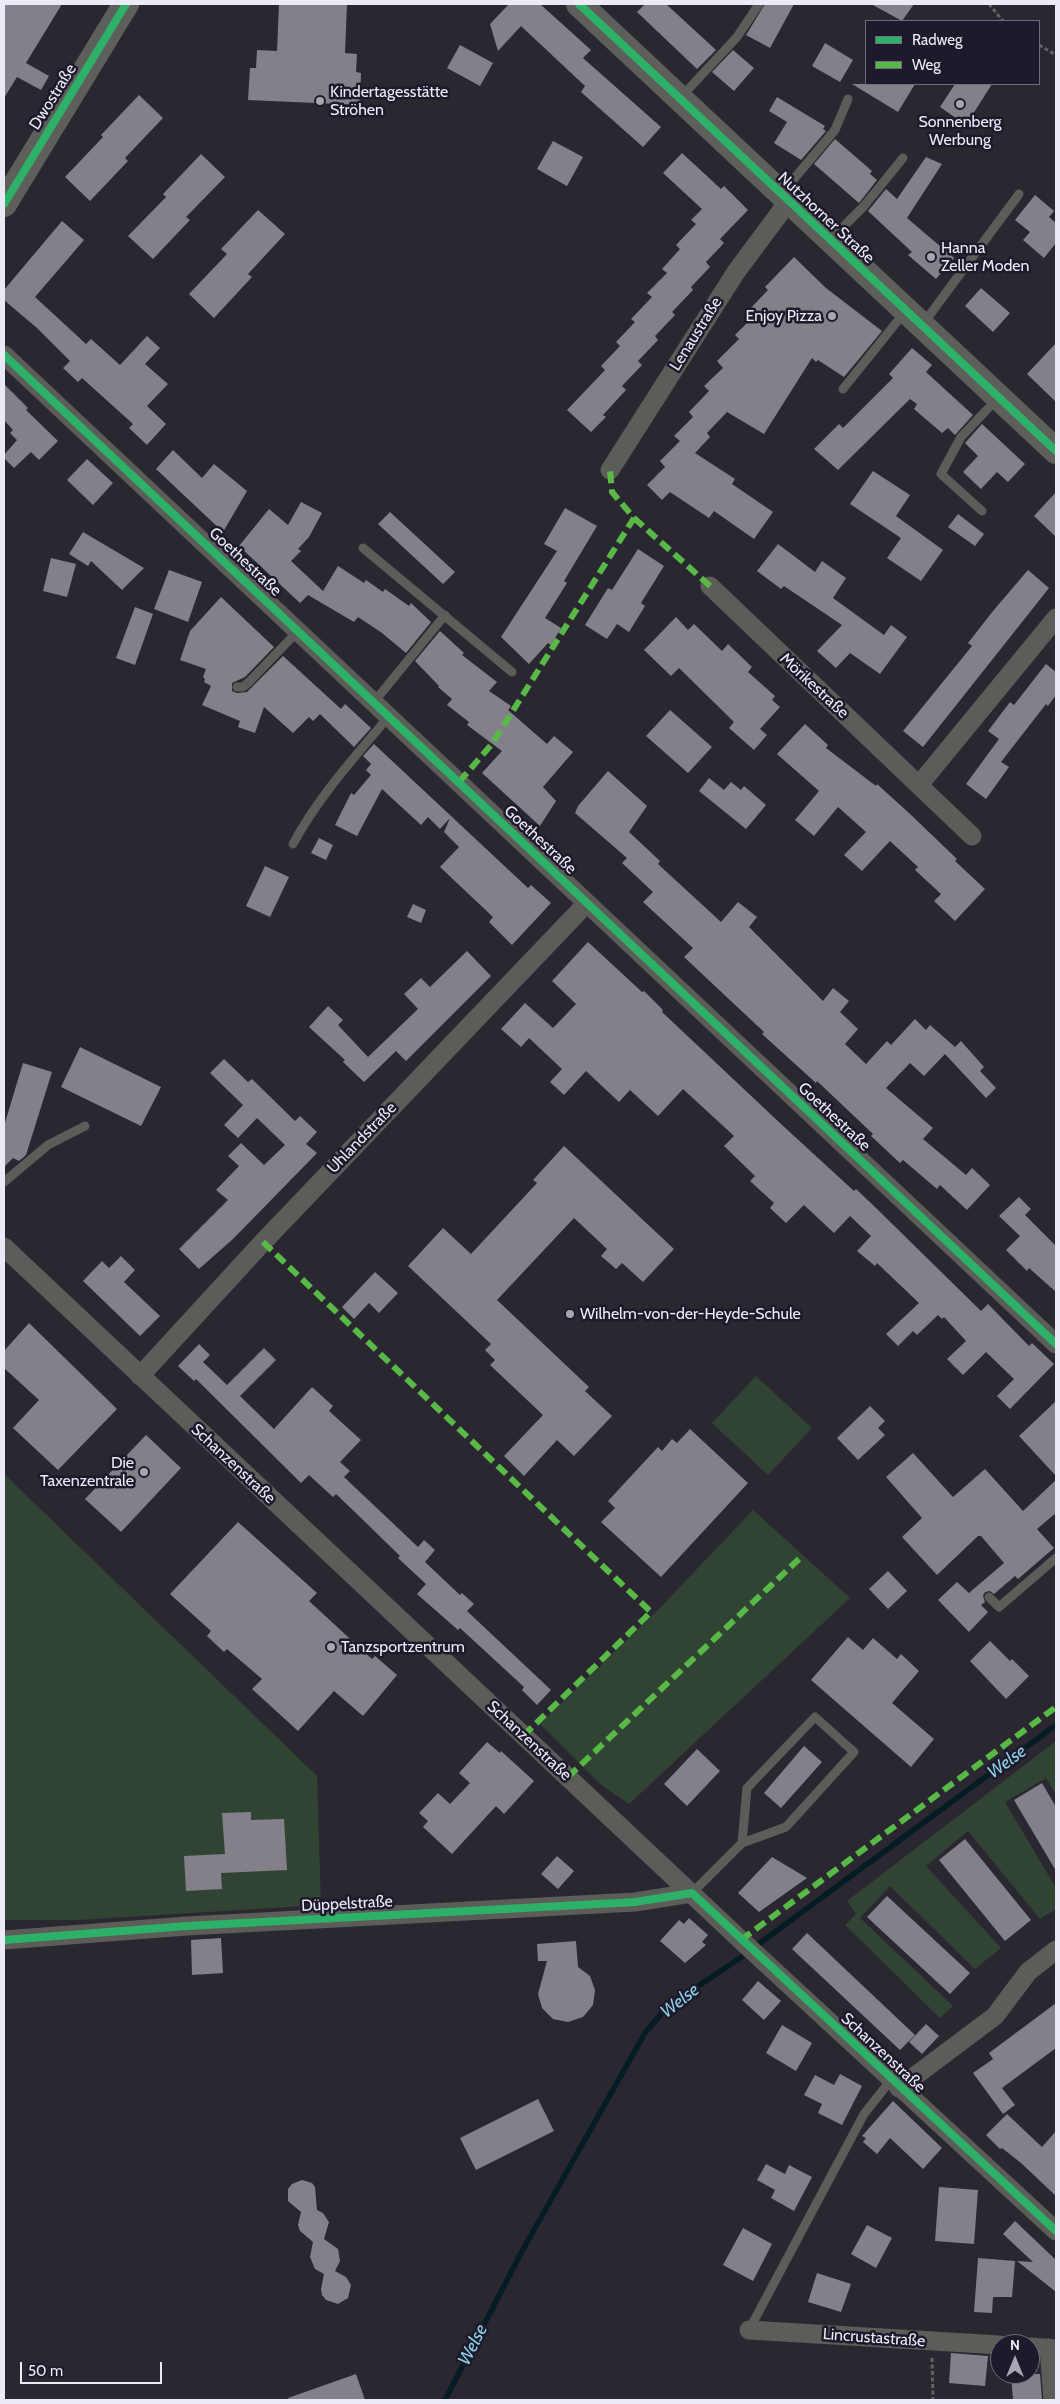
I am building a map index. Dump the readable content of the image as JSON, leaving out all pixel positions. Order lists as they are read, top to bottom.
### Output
{
  "streets": {
    "main road": ["Dwostraße", "Nutzhorner Straße"],
    "street": [
      "Lenaustraße",
      "Goethestraße",
      "Mörikestraße",
      "Uhlandstraße",
      "Schanzenstraße",
      "Düppelstraße",
      "Lincrustastraße"
    ]
  },
  "crossings": [
    ["Nutzhorner Straße", "Lenaustraße"],
    ["Goethestraße", "Uhlandstraße"],
    ["Uhlandstraße", "Schanzenstraße"],
    ["Schanzenstraße", "Düppelstraße"]
  ],
  "water": ["Welse"],
  "places": [
    "Kindertagesstätte Ströhen",
    "Sonnenberg Werbung",
    "Hanna Zeller Moden",
    "Enjoy Pizza",
    "Wilhelm-von-der-Heyde-Schule",
    "Die Taxenzentrale",
    "Tanzsportzentrum"
  ],
  "legend": ["Radweg", "Weg"],
  "scale_bar": "50 m",
  "north": "top"
}
